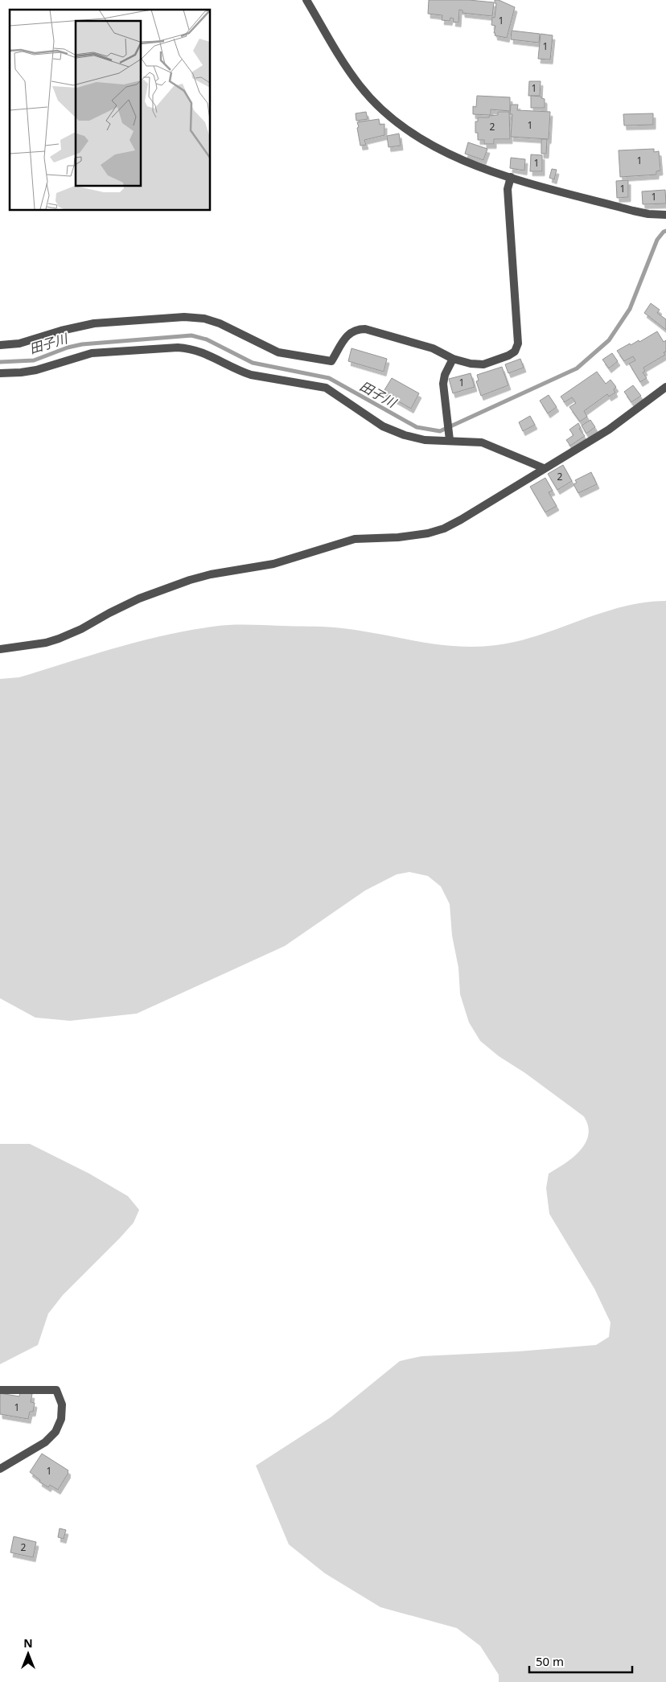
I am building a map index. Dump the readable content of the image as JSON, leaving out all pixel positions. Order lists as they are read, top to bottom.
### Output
{
  "water": ["田子川"],
  "house_numbers": [
    "1",
    "1",
    "1",
    "1",
    "2",
    "1",
    "1",
    "1",
    "1",
    "1",
    "2",
    "1",
    "1",
    "2"
  ],
  "scale_bar": "50 m",
  "north": "top"
}
